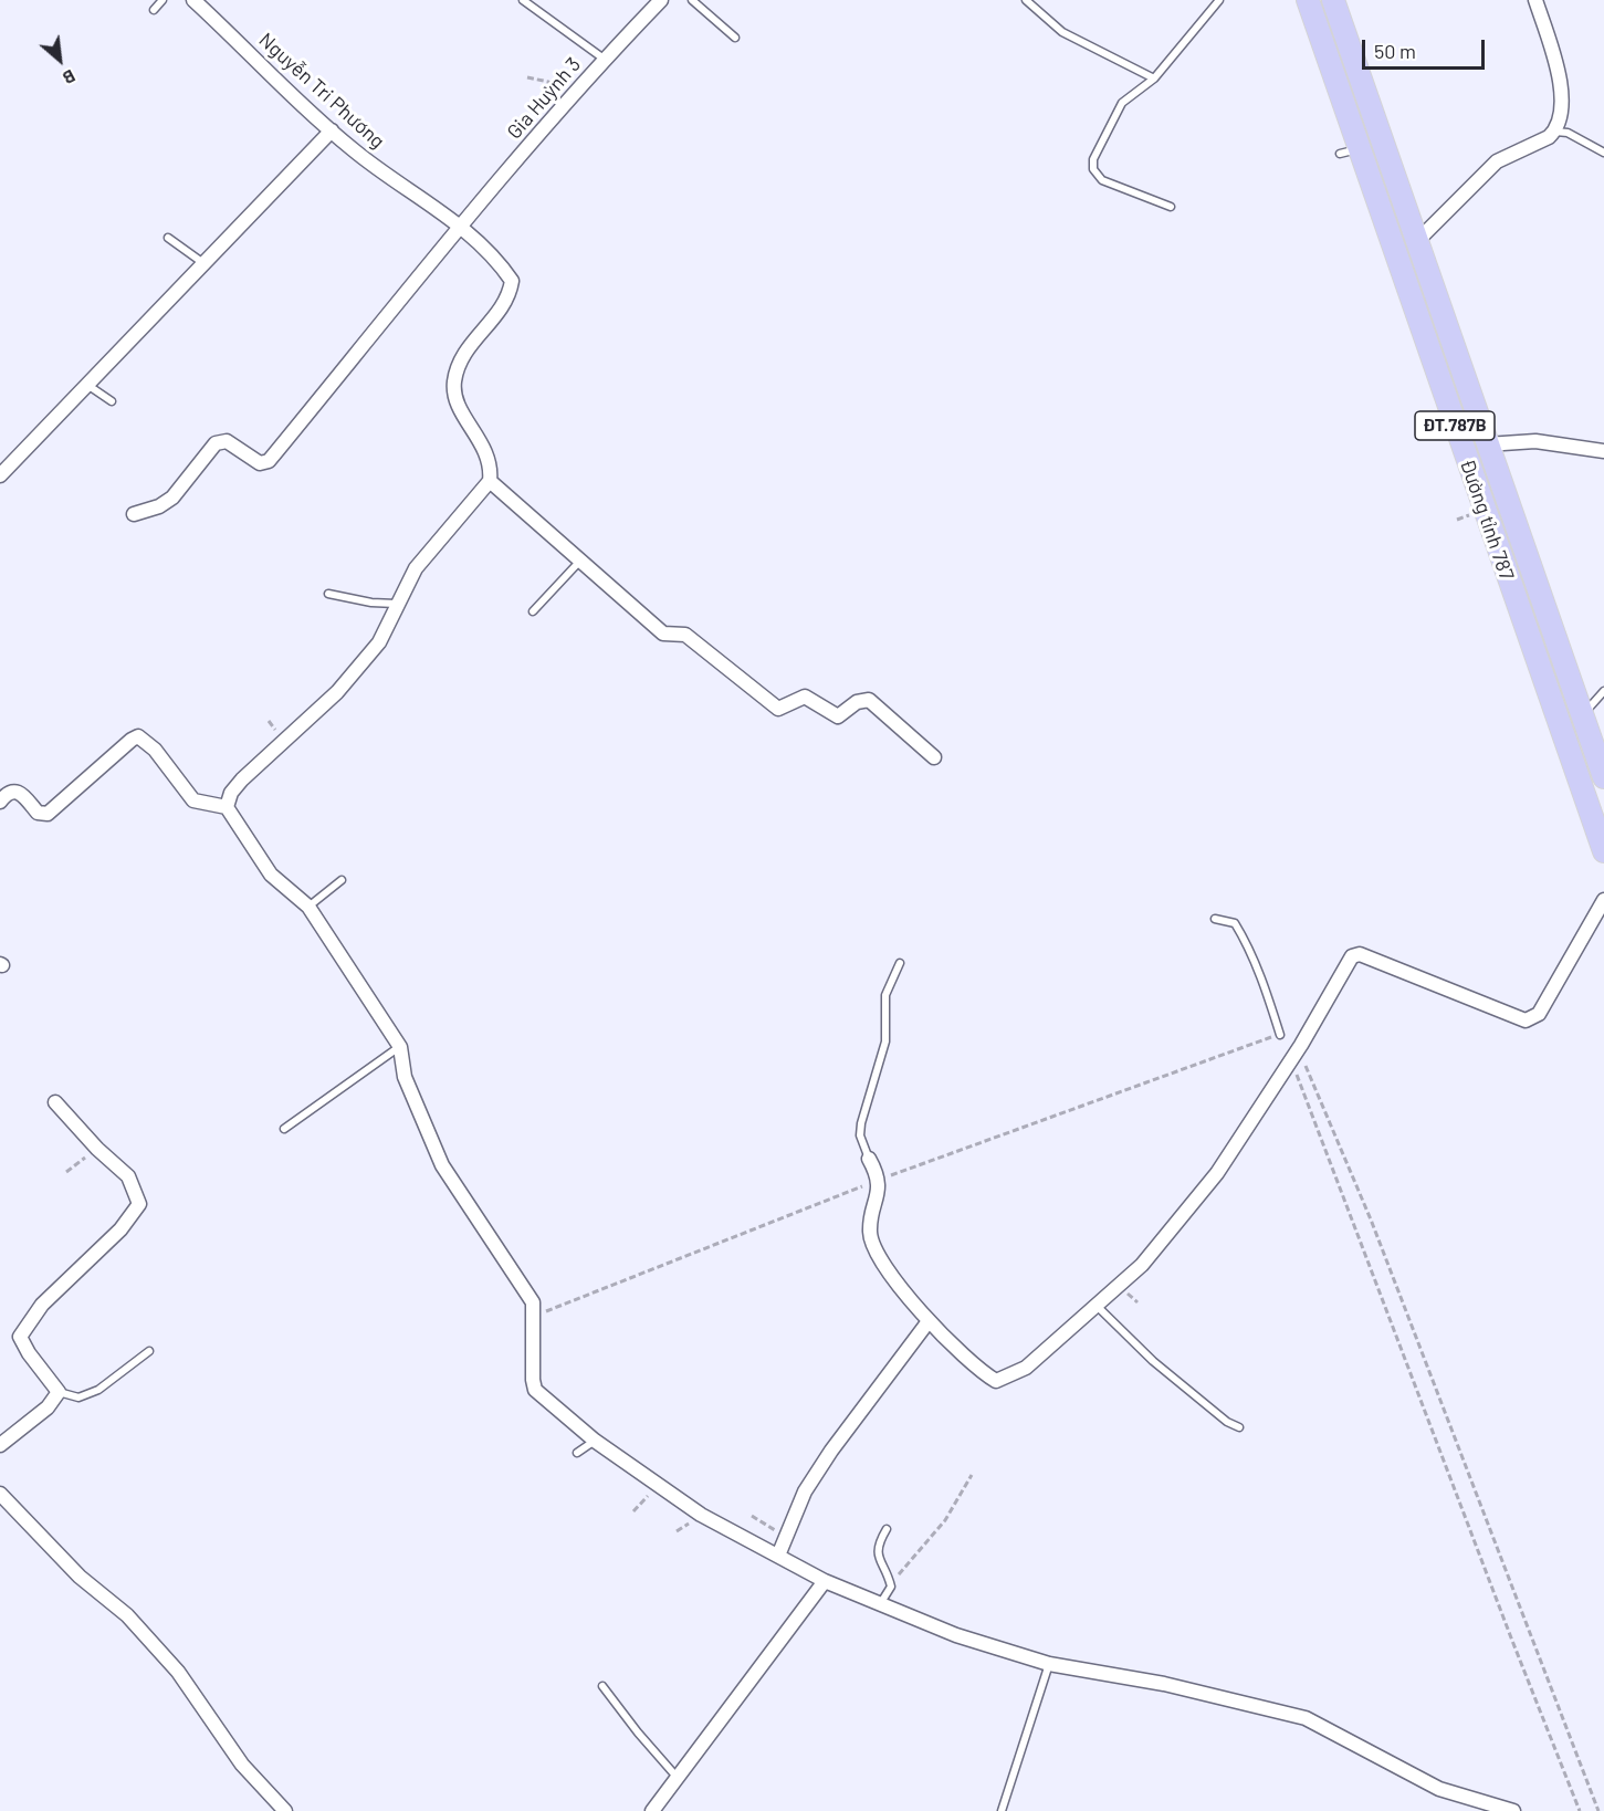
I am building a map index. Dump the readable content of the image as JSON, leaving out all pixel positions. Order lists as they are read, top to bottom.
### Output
{
  "streets": {
    "main road": ["ĐT.787B", "Đường tỉnh 787"],
    "street": ["Nguyễn Tri Phương", "Gia Huỳnh 3"]
  },
  "crossings": [
    ["Nguyễn Tri Phương", "Gia Huỳnh 3"]
  ],
  "scale_bar": "50 m",
  "north": "bottom right"
}
